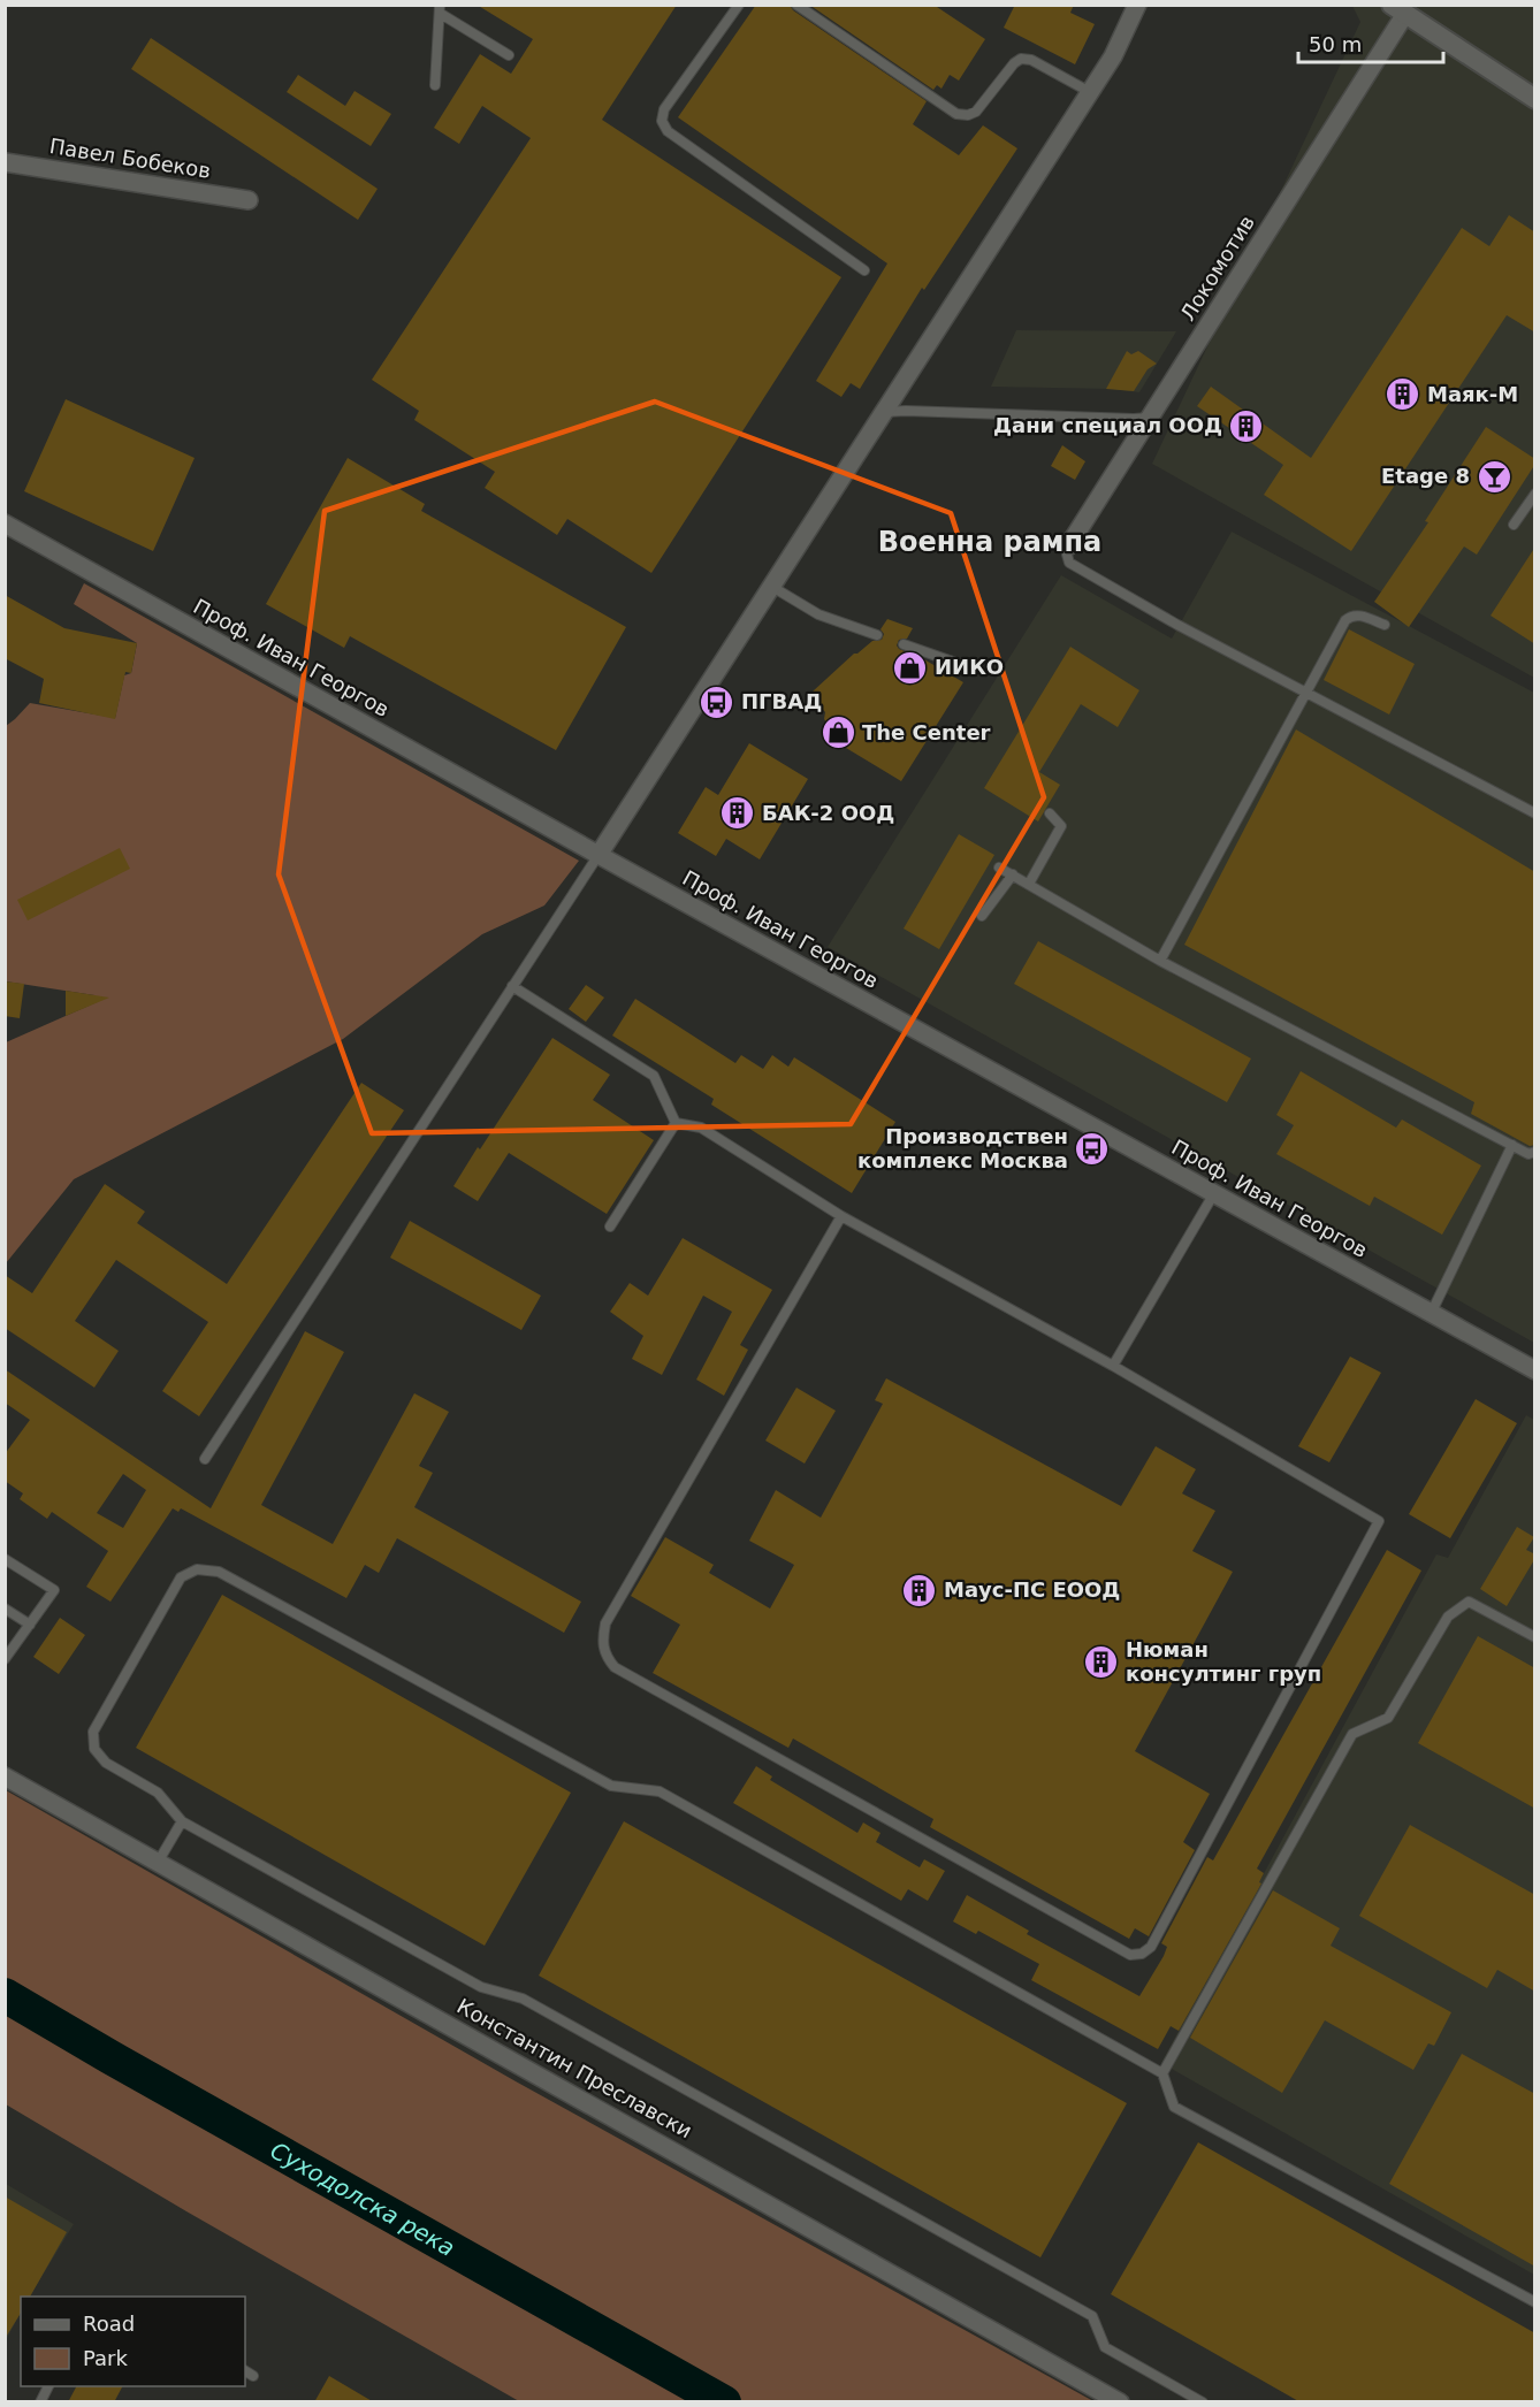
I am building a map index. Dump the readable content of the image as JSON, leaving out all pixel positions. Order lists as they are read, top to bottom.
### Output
{
  "streets": {
    "street": [
      "Павел Бобеков",
      "Локомотив",
      "Проф. Иван Георгов",
      "Константин Преславски"
    ]
  },
  "districts": ["Военна рампа"],
  "water": ["Суходолска река"],
  "places": {
    "building": [
      "Маяк-М",
      "Дани специал ООД",
      "БАК-2 ООД",
      "Маус-ПС ЕООД",
      "Нюман консултинг груп"
    ],
    "bar": ["Etage 8"],
    "shop": ["ИИКО", "The Center"],
    "bus stop": ["ПГВАД", "Производствен комплекс Москва"]
  },
  "legend": ["Road", "Park"],
  "scale_bar": "50 m"
}
